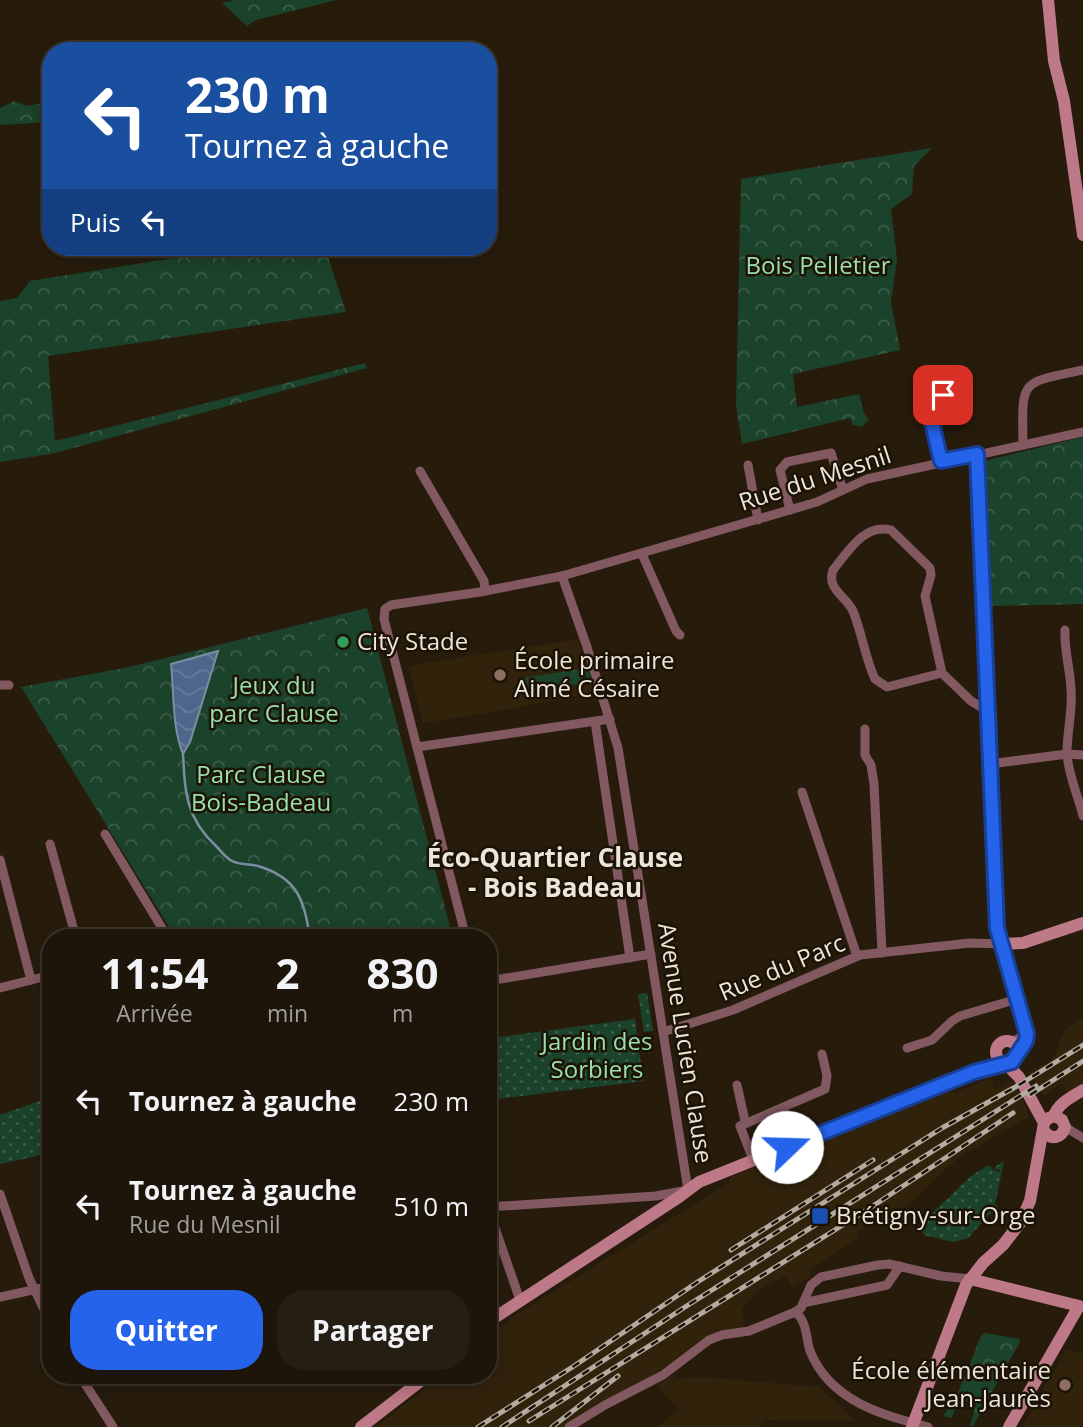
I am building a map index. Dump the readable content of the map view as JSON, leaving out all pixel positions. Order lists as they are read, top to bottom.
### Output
{
  "streets": {
    "street": ["Rue du Mesnil", "Rue du Parc", "Avenue Lucien Clause"]
  },
  "crossings": [
    ["Rue du Mesnil", "Avenue Lucien Clause"],
    ["Rue du Parc", "Avenue Lucien Clause"]
  ],
  "districts": ["Éco-Quartier Clause - Bois Badeau"],
  "parks": [
    "Bois Pelletier",
    "Jeux du parc Clause",
    "Parc Clause Bois-Badeau",
    "Jardin des Sorbiers"
  ],
  "places": {
    "other": ["City Stade", "École primaire Aimé Césaire", "École élémentaire Jean-Jaurès"],
    "transit": ["Brétigny-sur-Orge"]
  },
  "page": {
    "turn": ["230 m", "Tournez à gauche"],
    "then": "Puis",
    "eta": [
      "11:54",
      "Arrivée",
      "2",
      "min",
      "830",
      "m"
    ],
    "list": [
      {
        "name": "Tournez à gauche",
        "value": "230 m"
      },
      {
        "name": "Tournez à gauche",
        "note": "Rue du Mesnil",
        "value": "510 m"
      }
    ],
    "buttons": ["Quitter", "Partager"]
  }
}
